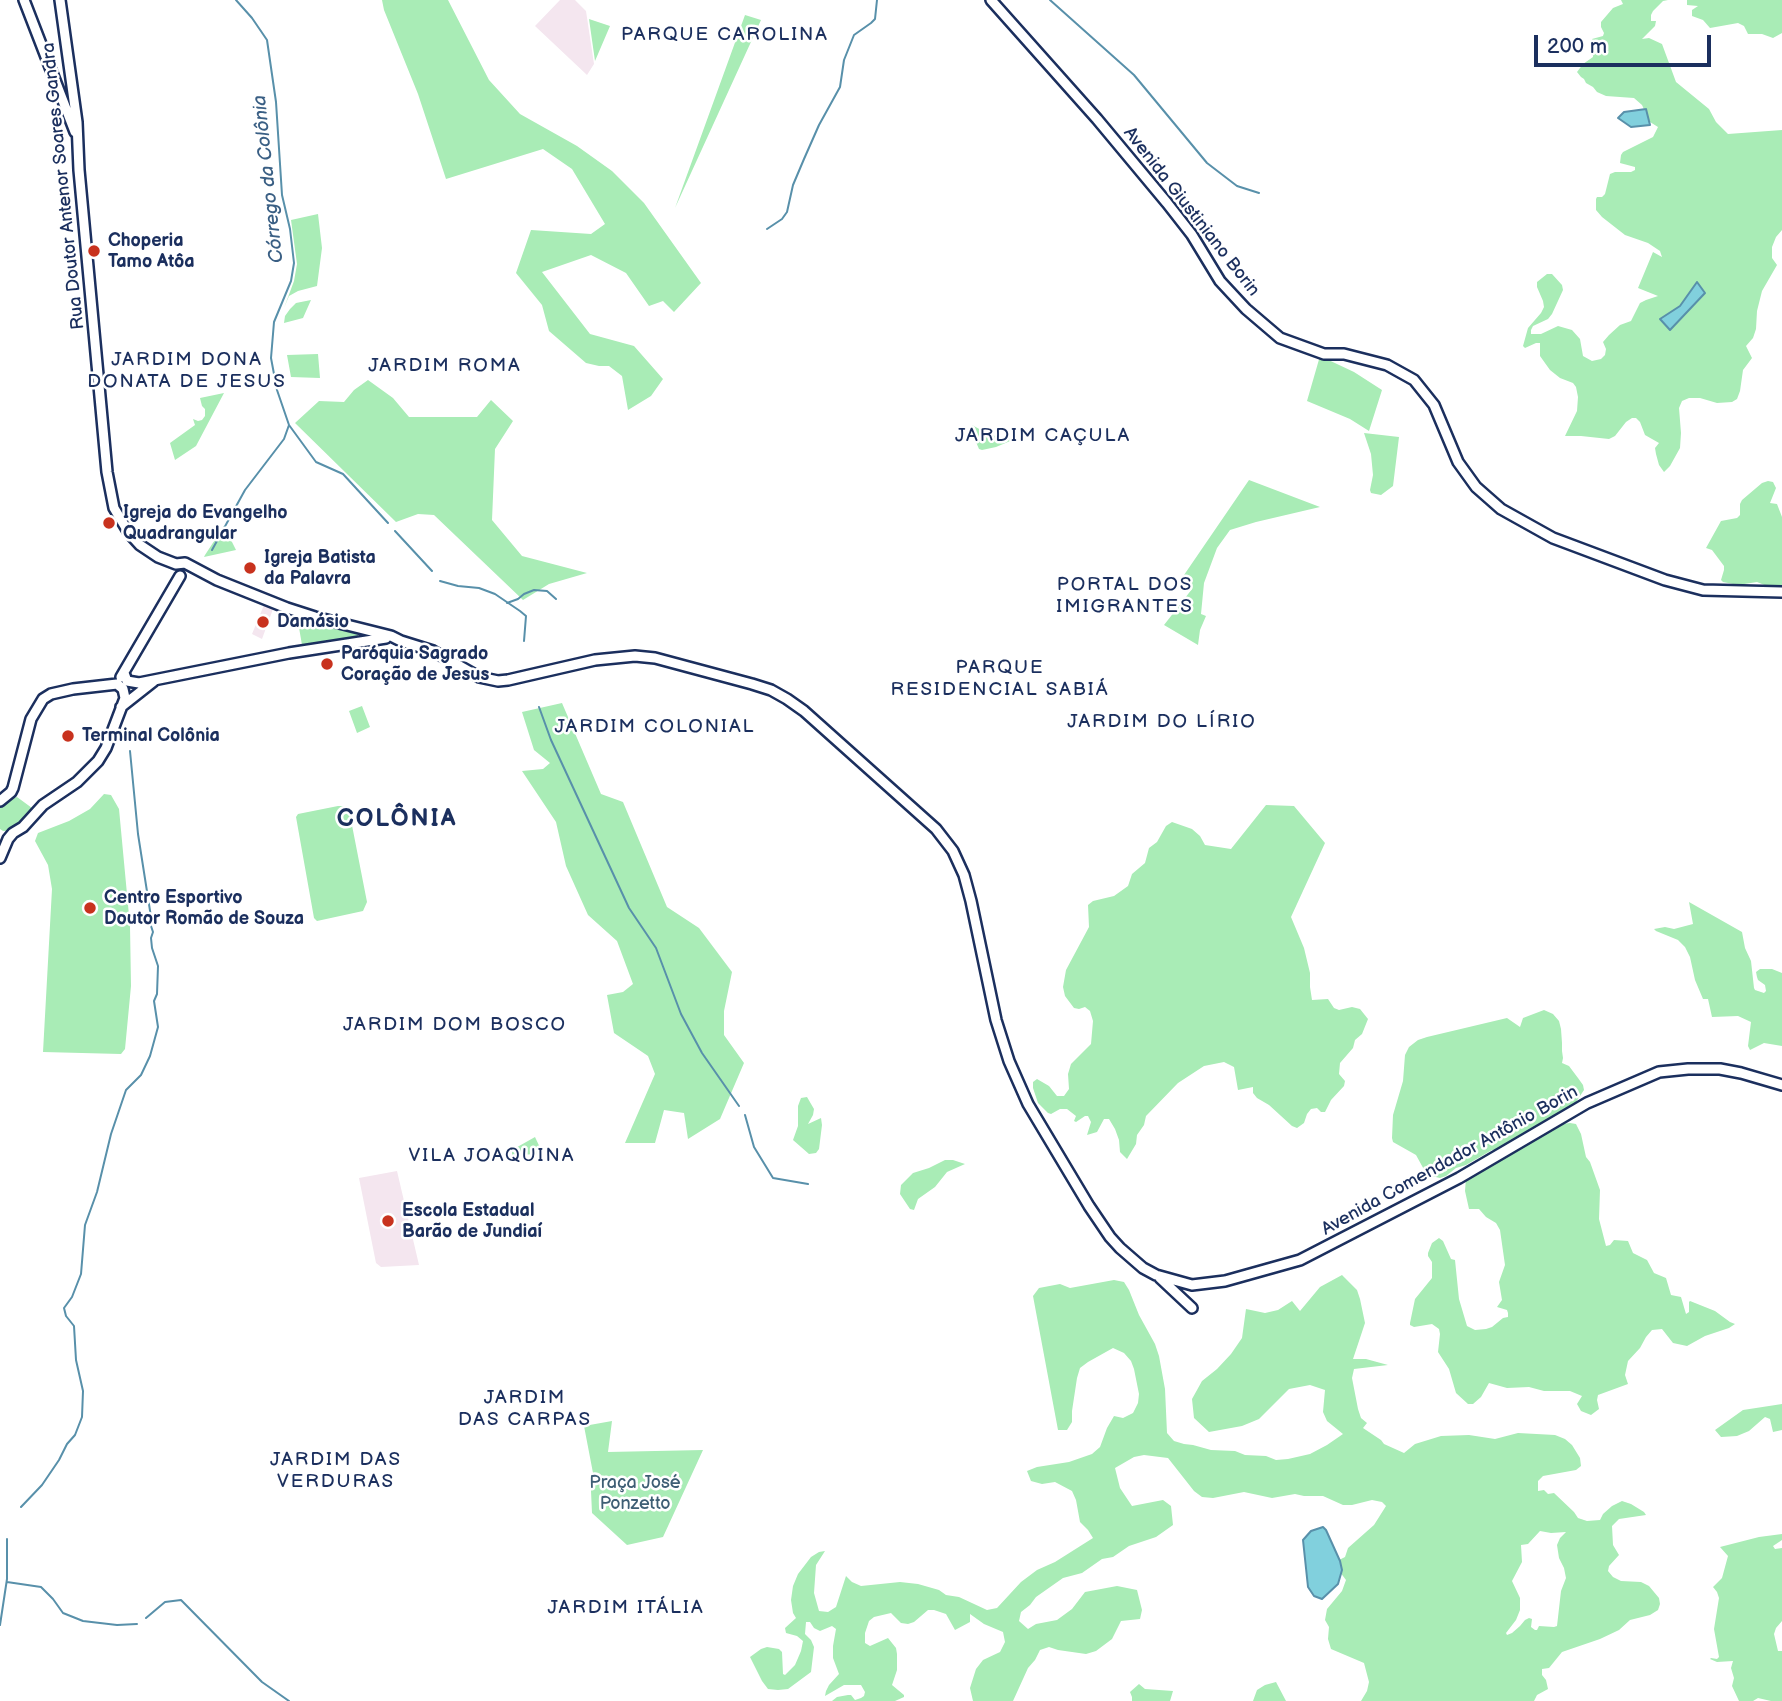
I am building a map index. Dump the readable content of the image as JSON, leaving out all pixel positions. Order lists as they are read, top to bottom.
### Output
{
  "streets": {
    "main road": ["Rua Doutor Antenor Soares Gandra", "Avenida Giustiniano Borin", "Avenida Comendador Antônio Borin"]
  },
  "crossings": [
    ["Rua Doutor Antenor Soares Gandra", "Avenida Comendador Antônio Borin"]
  ],
  "districts": [
    "PARQUE CAROLINA",
    "JARDIM DONA DONATA DE JESUS",
    "JARDIM ROMA",
    "JARDIM CAÇULA",
    "PORTAL DOS IMIGRANTES",
    "PARQUE RESIDENCIAL SABIÁ",
    "JARDIM DO LÍRIO",
    "JARDIM COLONIAL",
    "COLÔNIA",
    "JARDIM DOM BOSCO",
    "VILA JOAQUINA",
    "JARDIM DAS CARPAS",
    "JARDIM DAS VERDURAS",
    "JARDIM ITÁLIA"
  ],
  "water": ["Córrego da Colônia"],
  "parks": ["Praça José Ponzetto"],
  "places": [
    "Choperia Tamo Atôa",
    "Igreja do Evangelho Quadrangular",
    "Igreja Batista da Palavra",
    "Damásio",
    "Paróquia Sagrado Coração de Jesus",
    "Terminal Colônia",
    "Centro Esportivo Doutor Romão de Souza",
    "Escola Estadual Barão de Jundiaí"
  ],
  "scale_bar": "200 m"
}
